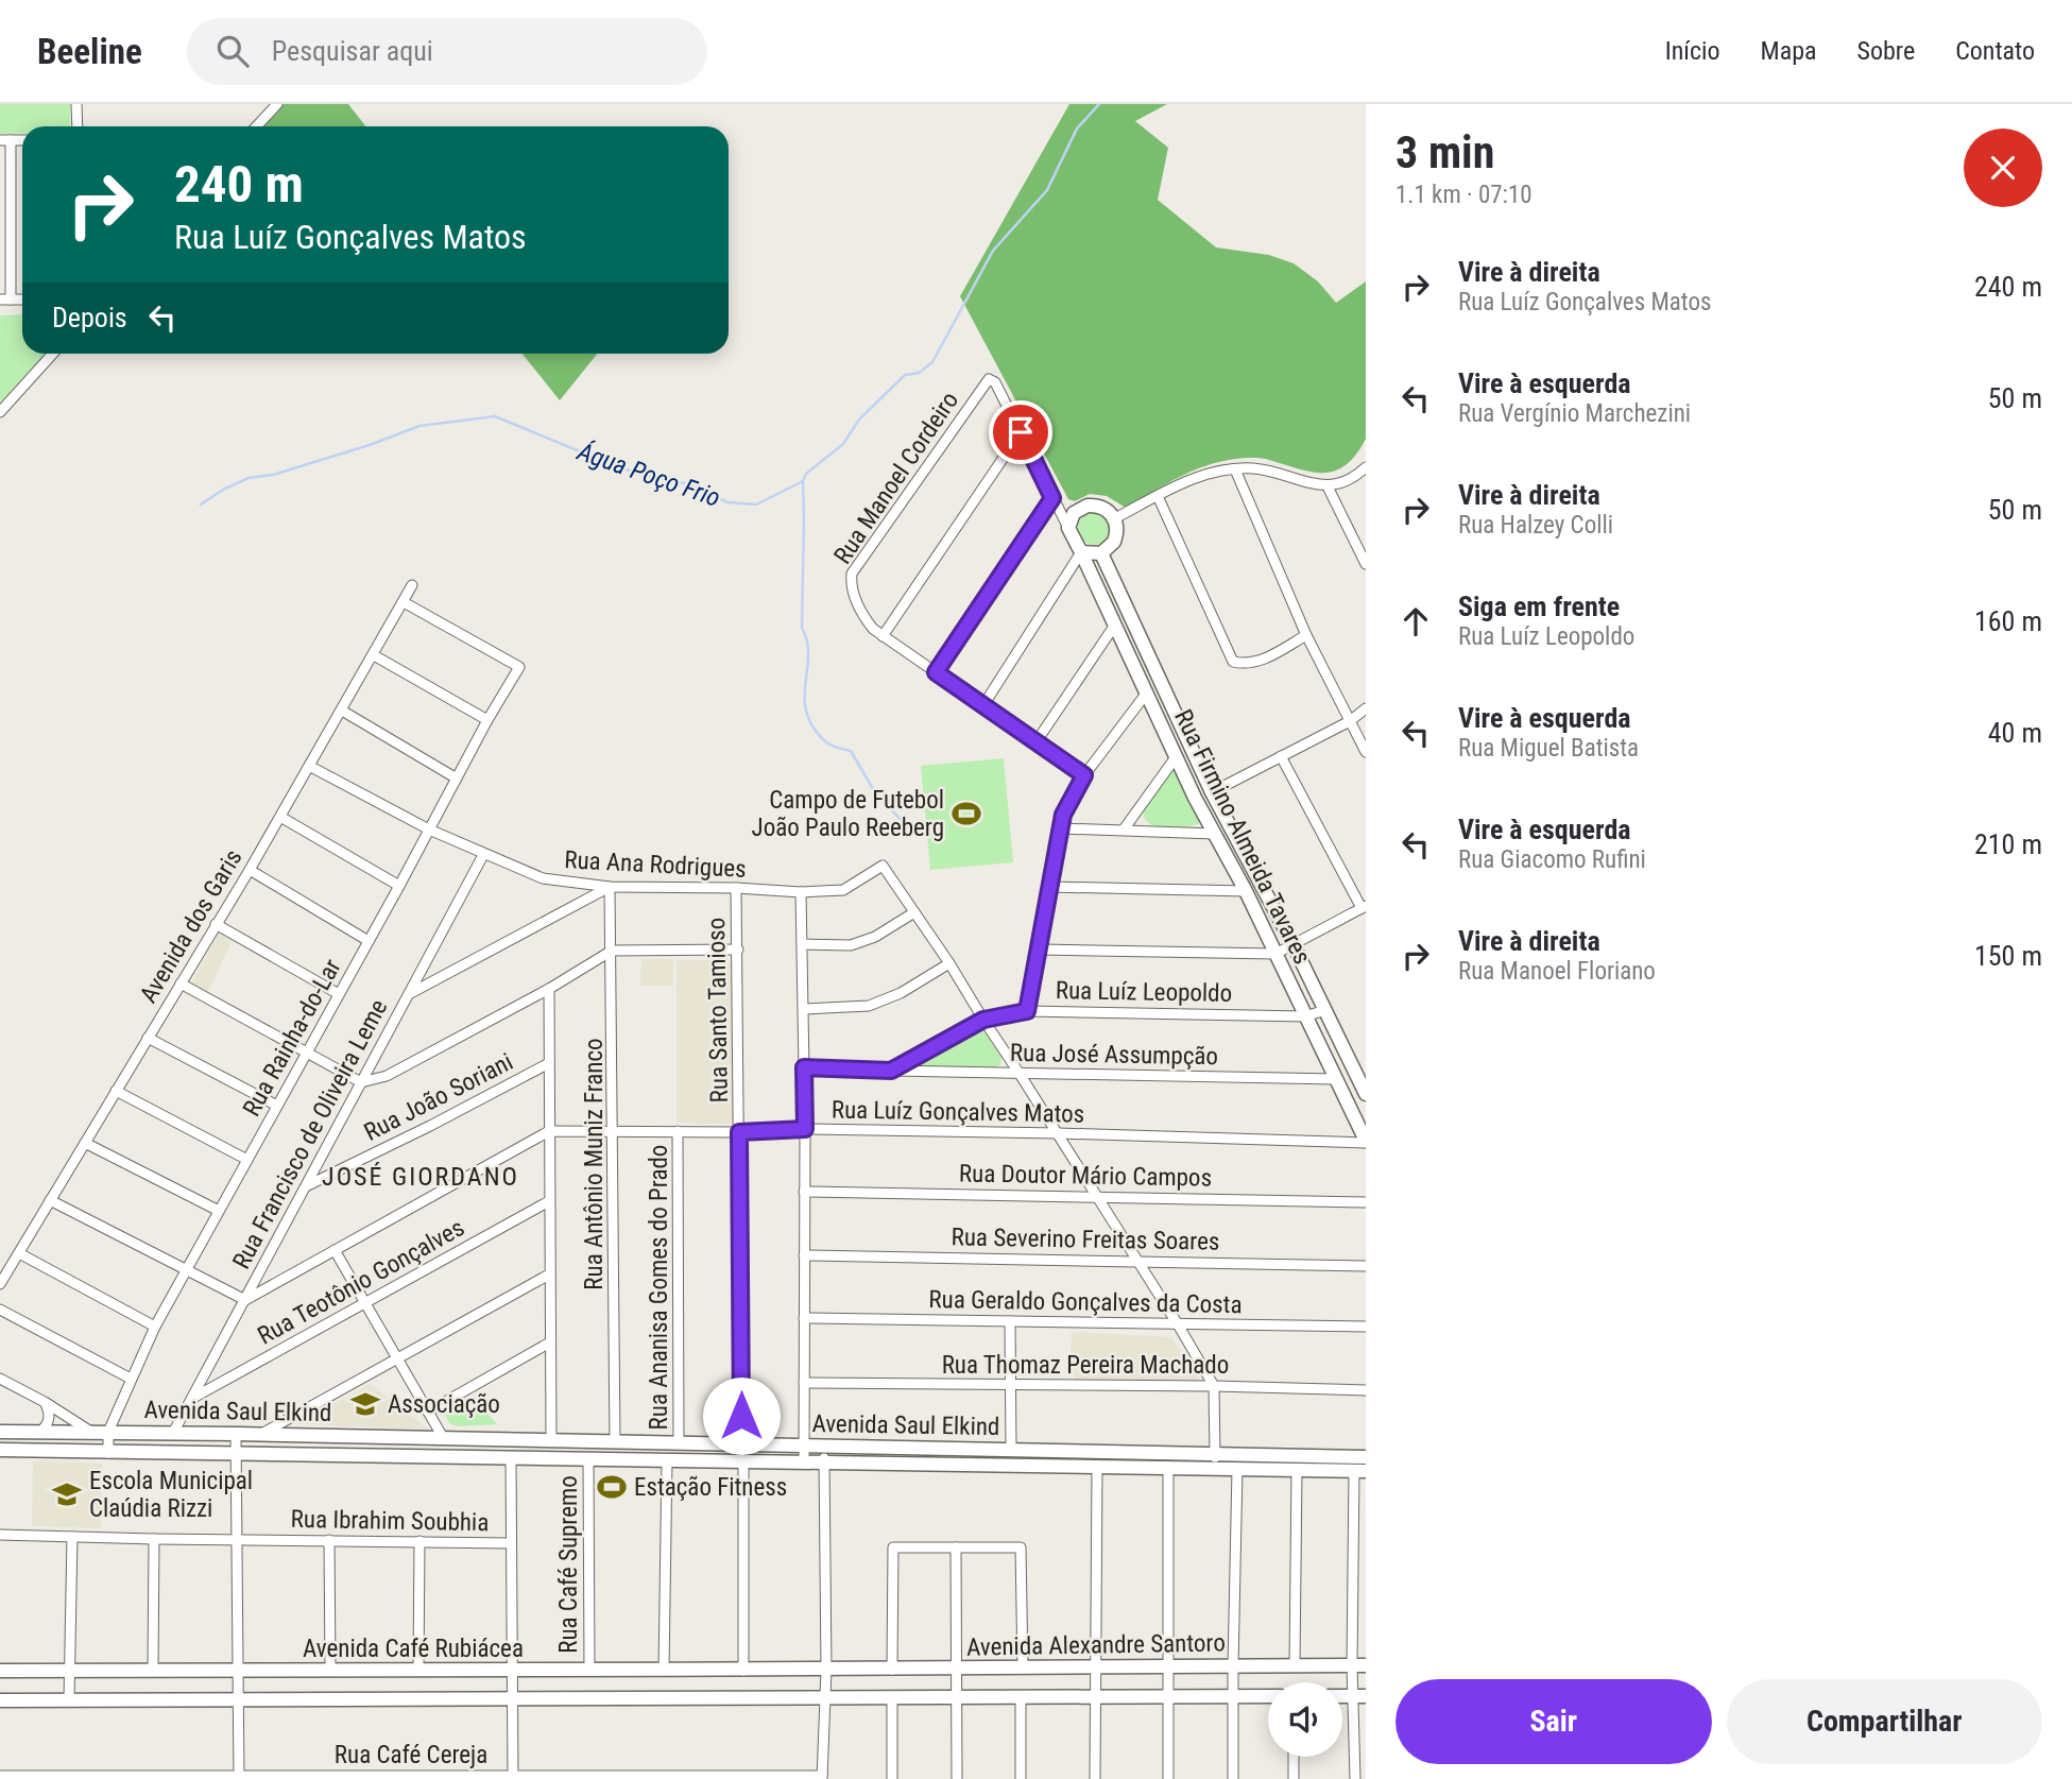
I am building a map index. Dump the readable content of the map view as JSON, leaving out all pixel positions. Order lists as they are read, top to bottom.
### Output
{
  "streets": {
    "street": [
      "Rua Manoel Cordeiro",
      "Rua Firmino Almeida Tavares",
      "Rua Ana Rodrigues",
      "Avenida dos Garis",
      "Rua Luíz Leopoldo",
      "Rua Santo Tamioso",
      "Rua Rainha-do-Lar",
      "Rua José Assumpção",
      "Rua João Soriani",
      "Rua Luíz Gonçalves Matos",
      "Rua Francisco de Oliveira Leme",
      "Rua Antônio Muniz Franco",
      "Rua Doutor Mário Campos",
      "Rua Severino Freitas Soares",
      "Rua Teotônio Gonçalves",
      "Rua Ananisa Gomes do Prado",
      "Rua Geraldo Gonçalves da Costa",
      "Rua Thomaz Pereira Machado",
      "Avenida Saul Elkind",
      "Rua Ibrahim Soubhia",
      "Rua Café Supremo",
      "Avenida Alexandre Santoro",
      "Avenida Café Rubiácea",
      "Rua Café Cereja"
    ]
  },
  "crossings": [
    ["Rua Manoel Cordeiro", "Rua Firmino Almeida Tavares"],
    ["Rua Firmino Almeida Tavares", "Rua Luíz Leopoldo"],
    ["Rua Firmino Almeida Tavares", "Rua José Assumpção"],
    ["Rua Firmino Almeida Tavares", "Rua Luíz Gonçalves Matos"],
    ["Rua Ana Rodrigues", "Avenida dos Garis"],
    ["Rua Ana Rodrigues", "Rua Santo Tamioso"],
    ["Rua Ana Rodrigues", "Rua Rainha-do-Lar"],
    ["Rua Ana Rodrigues", "Rua Francisco de Oliveira Leme"],
    ["Rua Ana Rodrigues", "Rua Antônio Muniz Franco"],
    ["Avenida dos Garis", "Rua Rainha-do-Lar"],
    ["Rua Luíz Leopoldo", "Rua José Assumpção"],
    ["Rua Santo Tamioso", "Rua Luíz Gonçalves Matos"],
    ["Rua Santo Tamioso", "Avenida Saul Elkind"],
    ["Rua Rainha-do-Lar", "Avenida Saul Elkind"],
    ["Rua João Soriani", "Rua Francisco de Oliveira Leme"],
    ["Rua Luíz Gonçalves Matos", "Rua Antônio Muniz Franco"],
    ["Rua Luíz Gonçalves Matos", "Rua Ananisa Gomes do Prado"],
    ["Rua Francisco de Oliveira Leme", "Rua Teotônio Gonçalves"],
    ["Rua Francisco de Oliveira Leme", "Avenida Saul Elkind"],
    ["Rua Antônio Muniz Franco", "Avenida Saul Elkind"],
    ["Rua Ananisa Gomes do Prado", "Avenida Saul Elkind"],
    ["Avenida Saul Elkind", "Rua Café Supremo"],
    ["Rua Café Supremo", "Avenida Café Rubiácea"],
    ["Avenida Alexandre Santoro", "Avenida Café Rubiácea"]
  ],
  "districts": ["JOSÉ GIORDANO"],
  "water": ["Água Poço Frio"],
  "places": {
    "sports": ["Campo de Futebol João Paulo Reeberg", "Estação Fitness"],
    "school or university": ["Associação", "Escola Municipal Claúdia Rizzi"]
  },
  "page": {
    "header": "Beeline",
    "search": "Pesquisar aqui",
    "nav": [
      "Início",
      "Mapa",
      "Sobre",
      "Contato"
    ],
    "heading": ["3 min", "1.1 km · 07:10"],
    "turn": ["240 m", "Rua Luíz Gonçalves Matos"],
    "list": [
      {
        "name": "Vire à direita",
        "note": "Rua Luíz Gonçalves Matos",
        "value": "240 m"
      },
      {
        "name": "Vire à esquerda",
        "note": "Rua Vergínio Marchezini",
        "value": "50 m"
      },
      {
        "name": "Vire à direita",
        "note": "Rua Halzey Colli",
        "value": "50 m"
      },
      {
        "name": "Siga em frente",
        "note": "Rua Luíz Leopoldo",
        "value": "160 m"
      },
      {
        "name": "Vire à esquerda",
        "note": "Rua Miguel Batista",
        "value": "40 m"
      },
      {
        "name": "Vire à esquerda",
        "note": "Rua Giacomo Rufini",
        "value": "210 m"
      },
      {
        "name": "Vire à direita",
        "note": "Rua Manoel Floriano",
        "value": "150 m"
      }
    ],
    "then": "Depois",
    "buttons": ["Sair", "Compartilhar"]
  }
}
